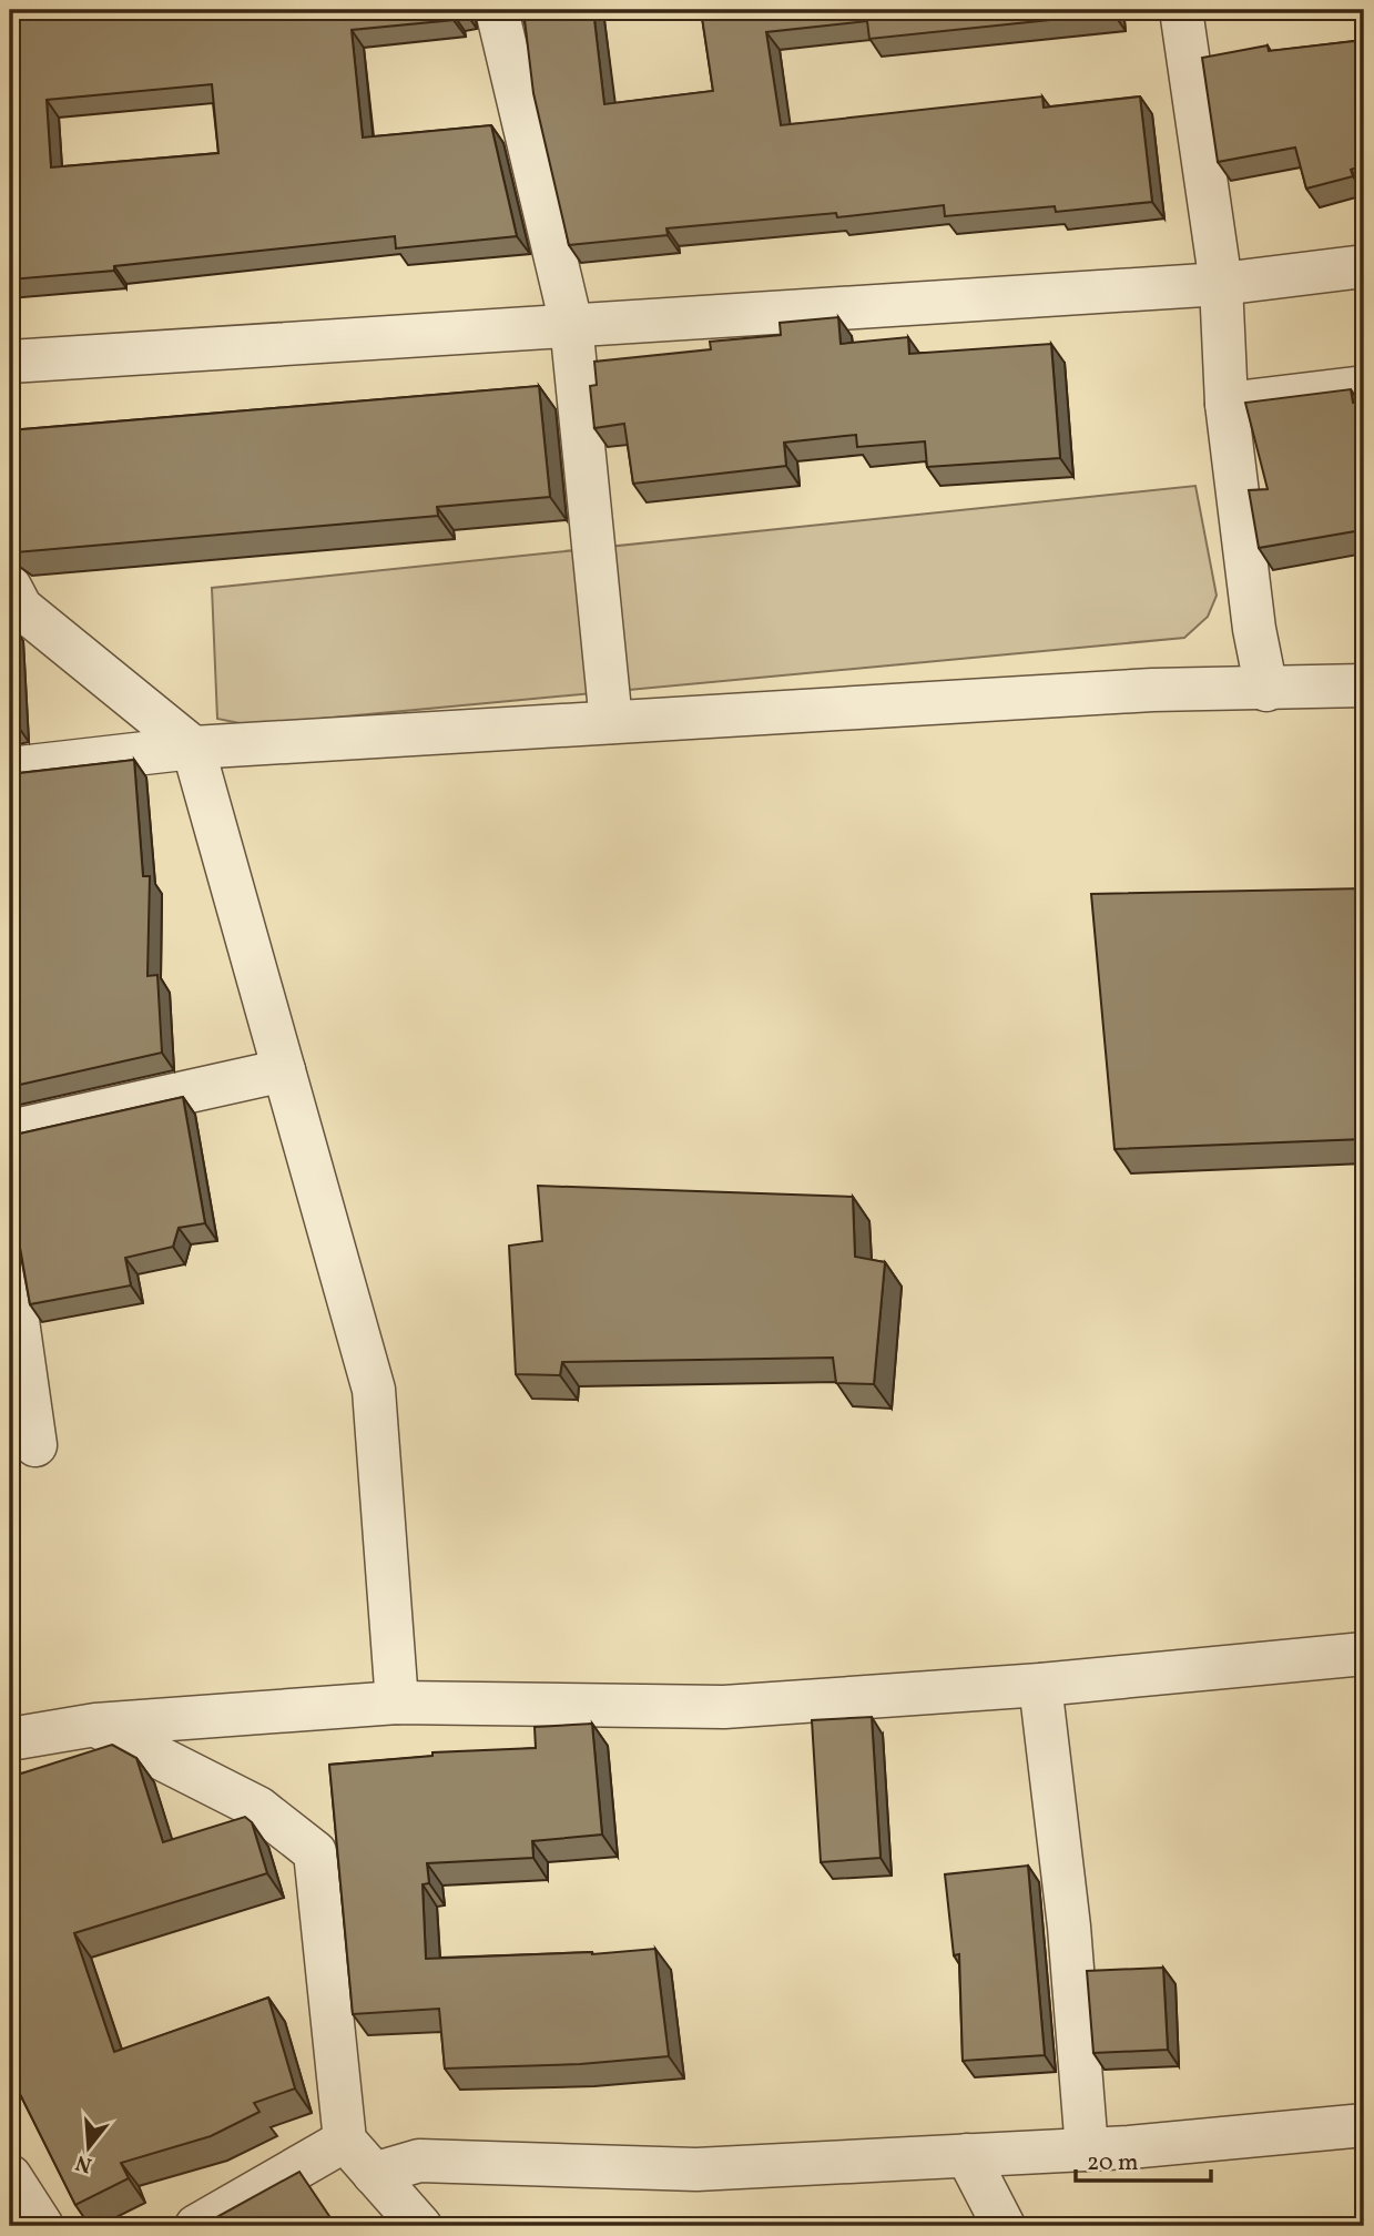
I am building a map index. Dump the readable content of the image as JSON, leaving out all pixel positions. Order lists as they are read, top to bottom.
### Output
{
  "scale_bar": "20 m",
  "north": "bottom"
}
